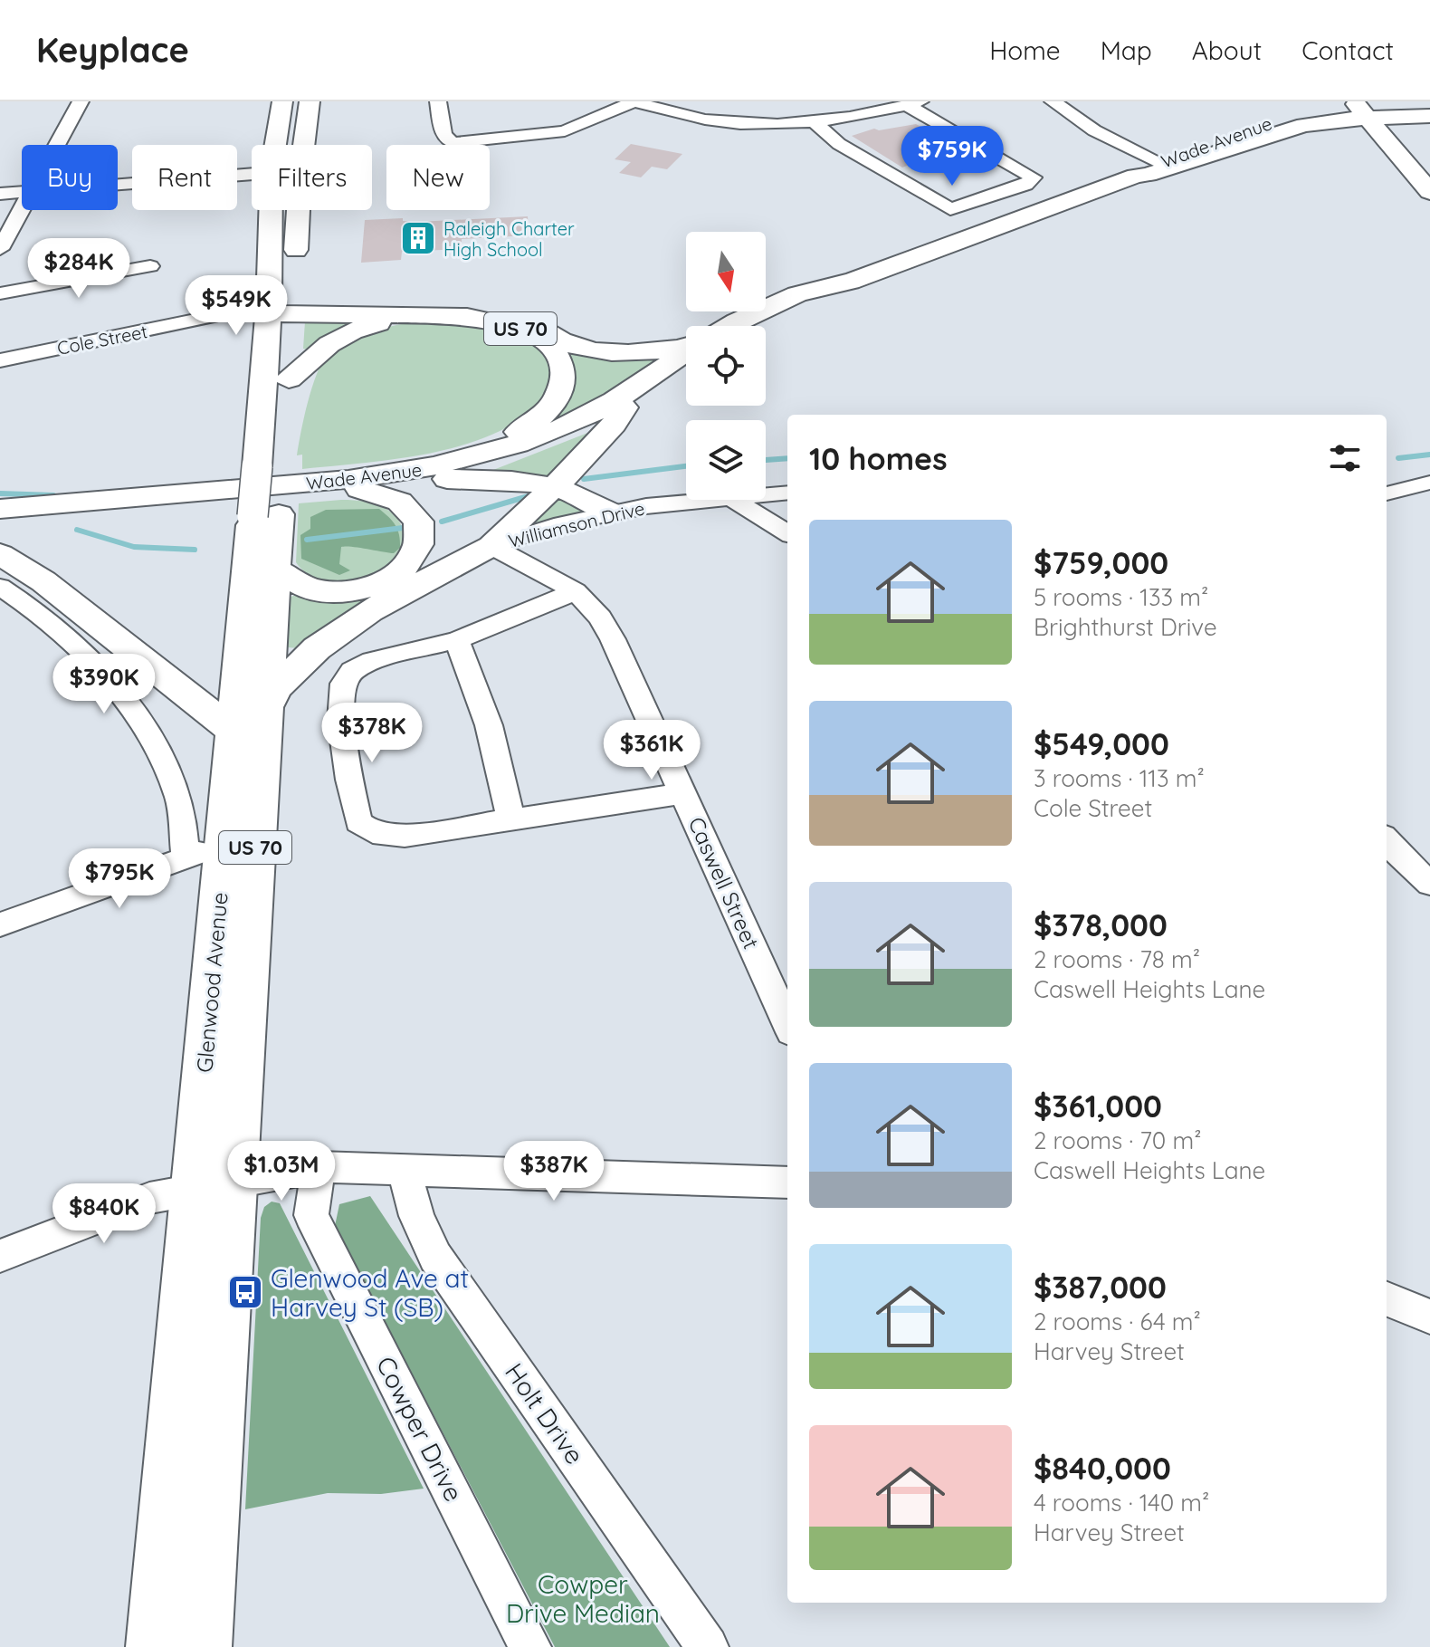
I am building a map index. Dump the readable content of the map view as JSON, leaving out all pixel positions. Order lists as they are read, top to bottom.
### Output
{
  "streets": {
    "main road": ["Wade Avenue", "US 70", "Glenwood Avenue"],
    "street": [
      "Cole Street",
      "Williamson Drive",
      "Caswell Street",
      "Holt Drive",
      "Cowper Drive"
    ]
  },
  "crossings": [
    ["Wade Avenue", "US 70"],
    ["US 70", "Glenwood Avenue"],
    ["Cole Street", "Glenwood Avenue"],
    ["Williamson Drive", "Caswell Street"]
  ],
  "parks": ["Cowper Drive Median"],
  "places": {
    "building": ["Raleigh Charter High School"],
    "bus stop": ["Glenwood Ave at Harvey St (SB)"]
  },
  "north": "bottom",
  "page": {
    "header": "Keyplace",
    "nav": [
      "Home",
      "Map",
      "About",
      "Contact"
    ],
    "price": [
      "$759K",
      "$284K",
      "$549K",
      "$390K",
      "$378K",
      "$361K",
      "$795K",
      "$1.03M",
      "$387K",
      "$840K"
    ],
    "chip": [
      "Buy",
      "Rent",
      "Filters",
      "New"
    ],
    "heading": "10 homes",
    "list": [
      {
        "name": "$759,000",
        "note": "5 rooms · 133 m² · Brighthurst Drive"
      },
      {
        "name": "$549,000",
        "note": "3 rooms · 113 m² · Cole Street"
      },
      {
        "name": "$378,000",
        "note": "2 rooms · 78 m² · Caswell Heights Lane"
      },
      {
        "name": "$361,000",
        "note": "2 rooms · 70 m² · Caswell Heights Lane"
      },
      {
        "name": "$387,000",
        "note": "2 rooms · 64 m² · Harvey Street"
      },
      {
        "name": "$840,000",
        "note": "4 rooms · 140 m² · Harvey Street"
      }
    ]
  }
}
